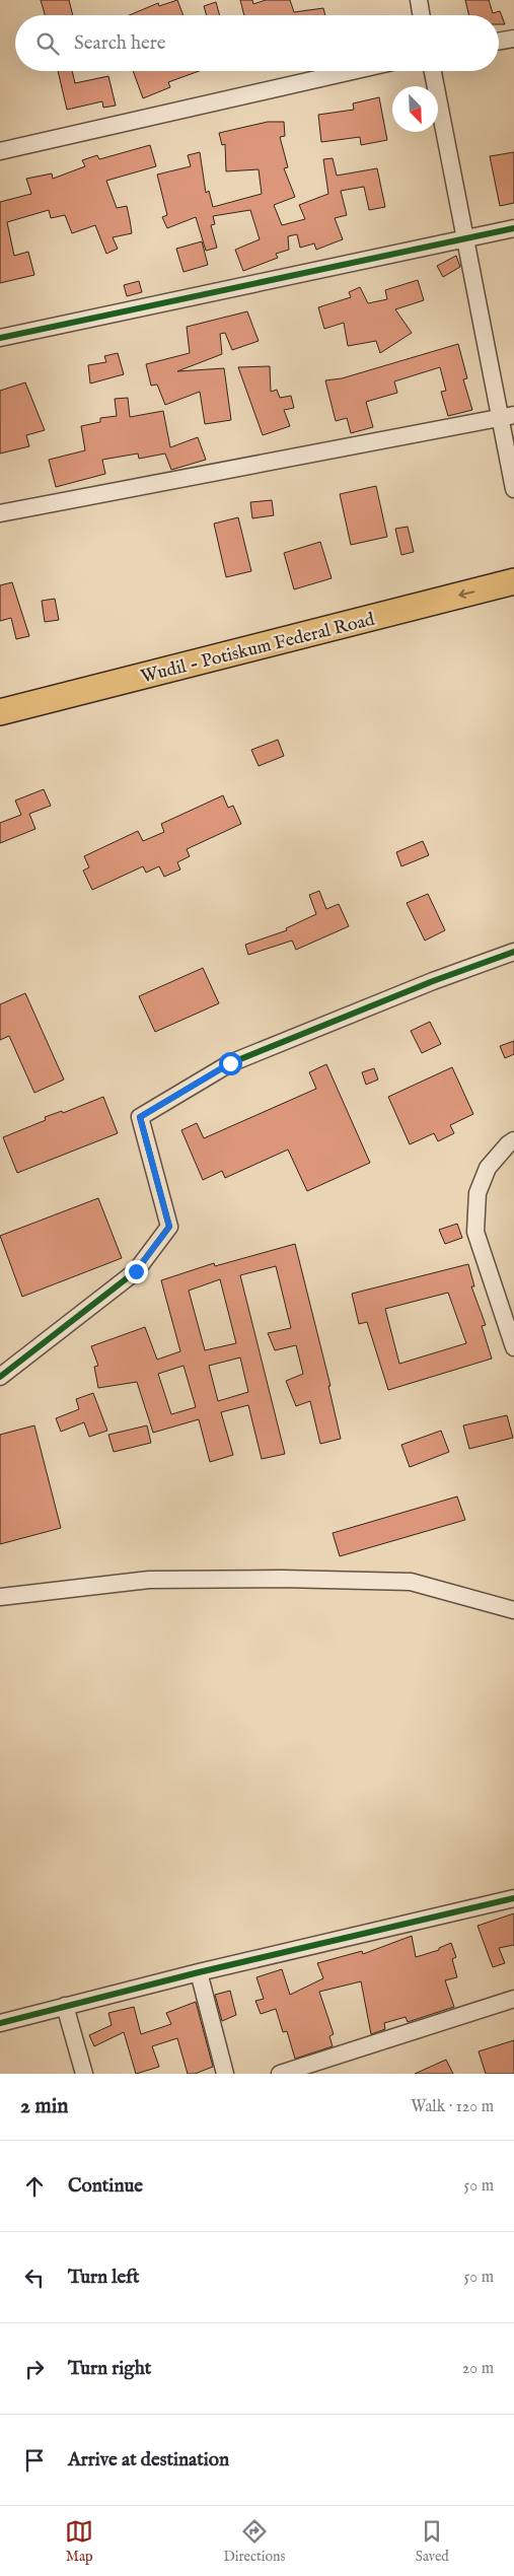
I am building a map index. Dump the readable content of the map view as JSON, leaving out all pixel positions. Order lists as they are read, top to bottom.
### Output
{
  "streets": {
    "main road": ["Wudil - Potiskum Federal Road"]
  },
  "north": "bottom right",
  "page": {
    "search": "Search here",
    "heading": ["2 min", "Walk · 120 m"],
    "list": [
      ["Continue", "50 m"],
      ["Turn left", "50 m"],
      ["Turn right", "20 m"],
      "Arrive at destination"
    ],
    "nav": ["Map", "Directions", "Saved"]
  }
}
